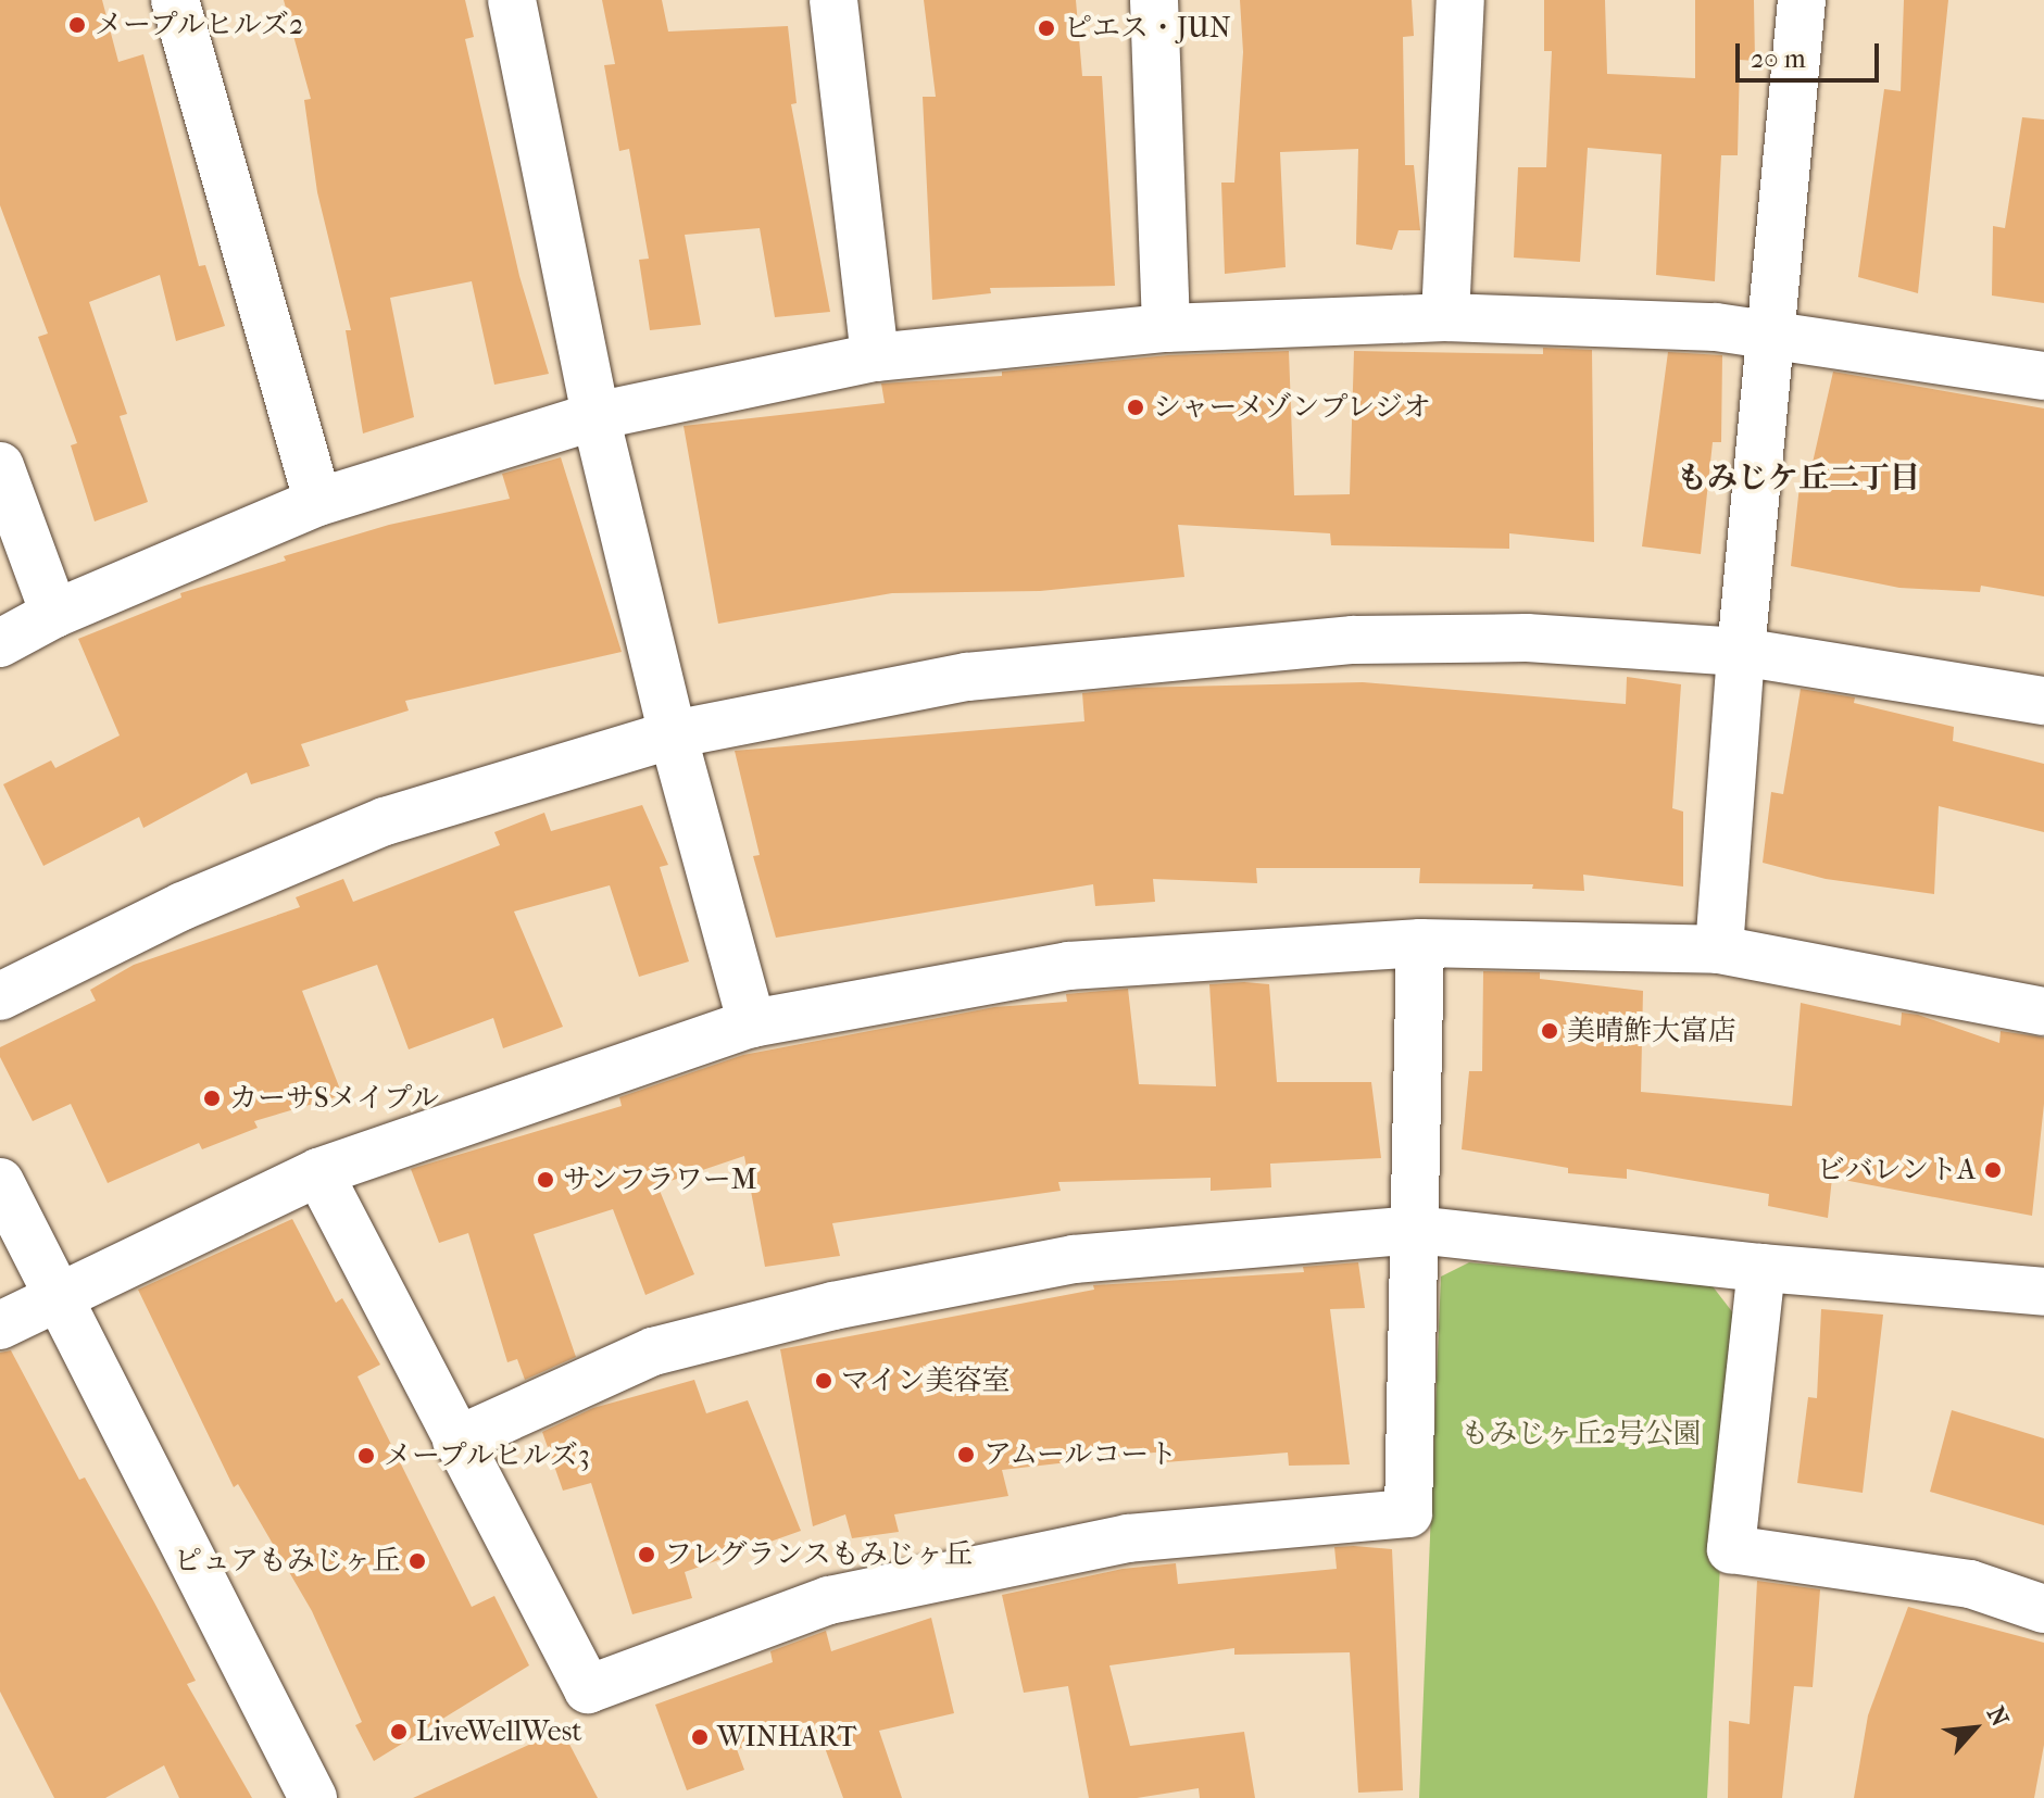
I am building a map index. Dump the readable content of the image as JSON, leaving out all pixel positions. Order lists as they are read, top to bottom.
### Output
{
  "districts": ["もみじケ丘二丁目"],
  "parks": ["もみじヶ丘2号公園"],
  "places": [
    "メープルヒルズ2",
    "ピエス・JUN",
    "シャーメゾンプレジオ",
    "美晴鮓大富店",
    "カーサSメイプル",
    "ビバレントA",
    "サンフラワーM",
    "マイン美容室",
    "アムールコート",
    "メープルヒルズ3",
    "フレグランスもみじヶ丘",
    "ピュアもみじヶ丘",
    "LiveWellWest",
    "WINHART"
  ],
  "scale_bar": "20 m",
  "north": "top right"
}
